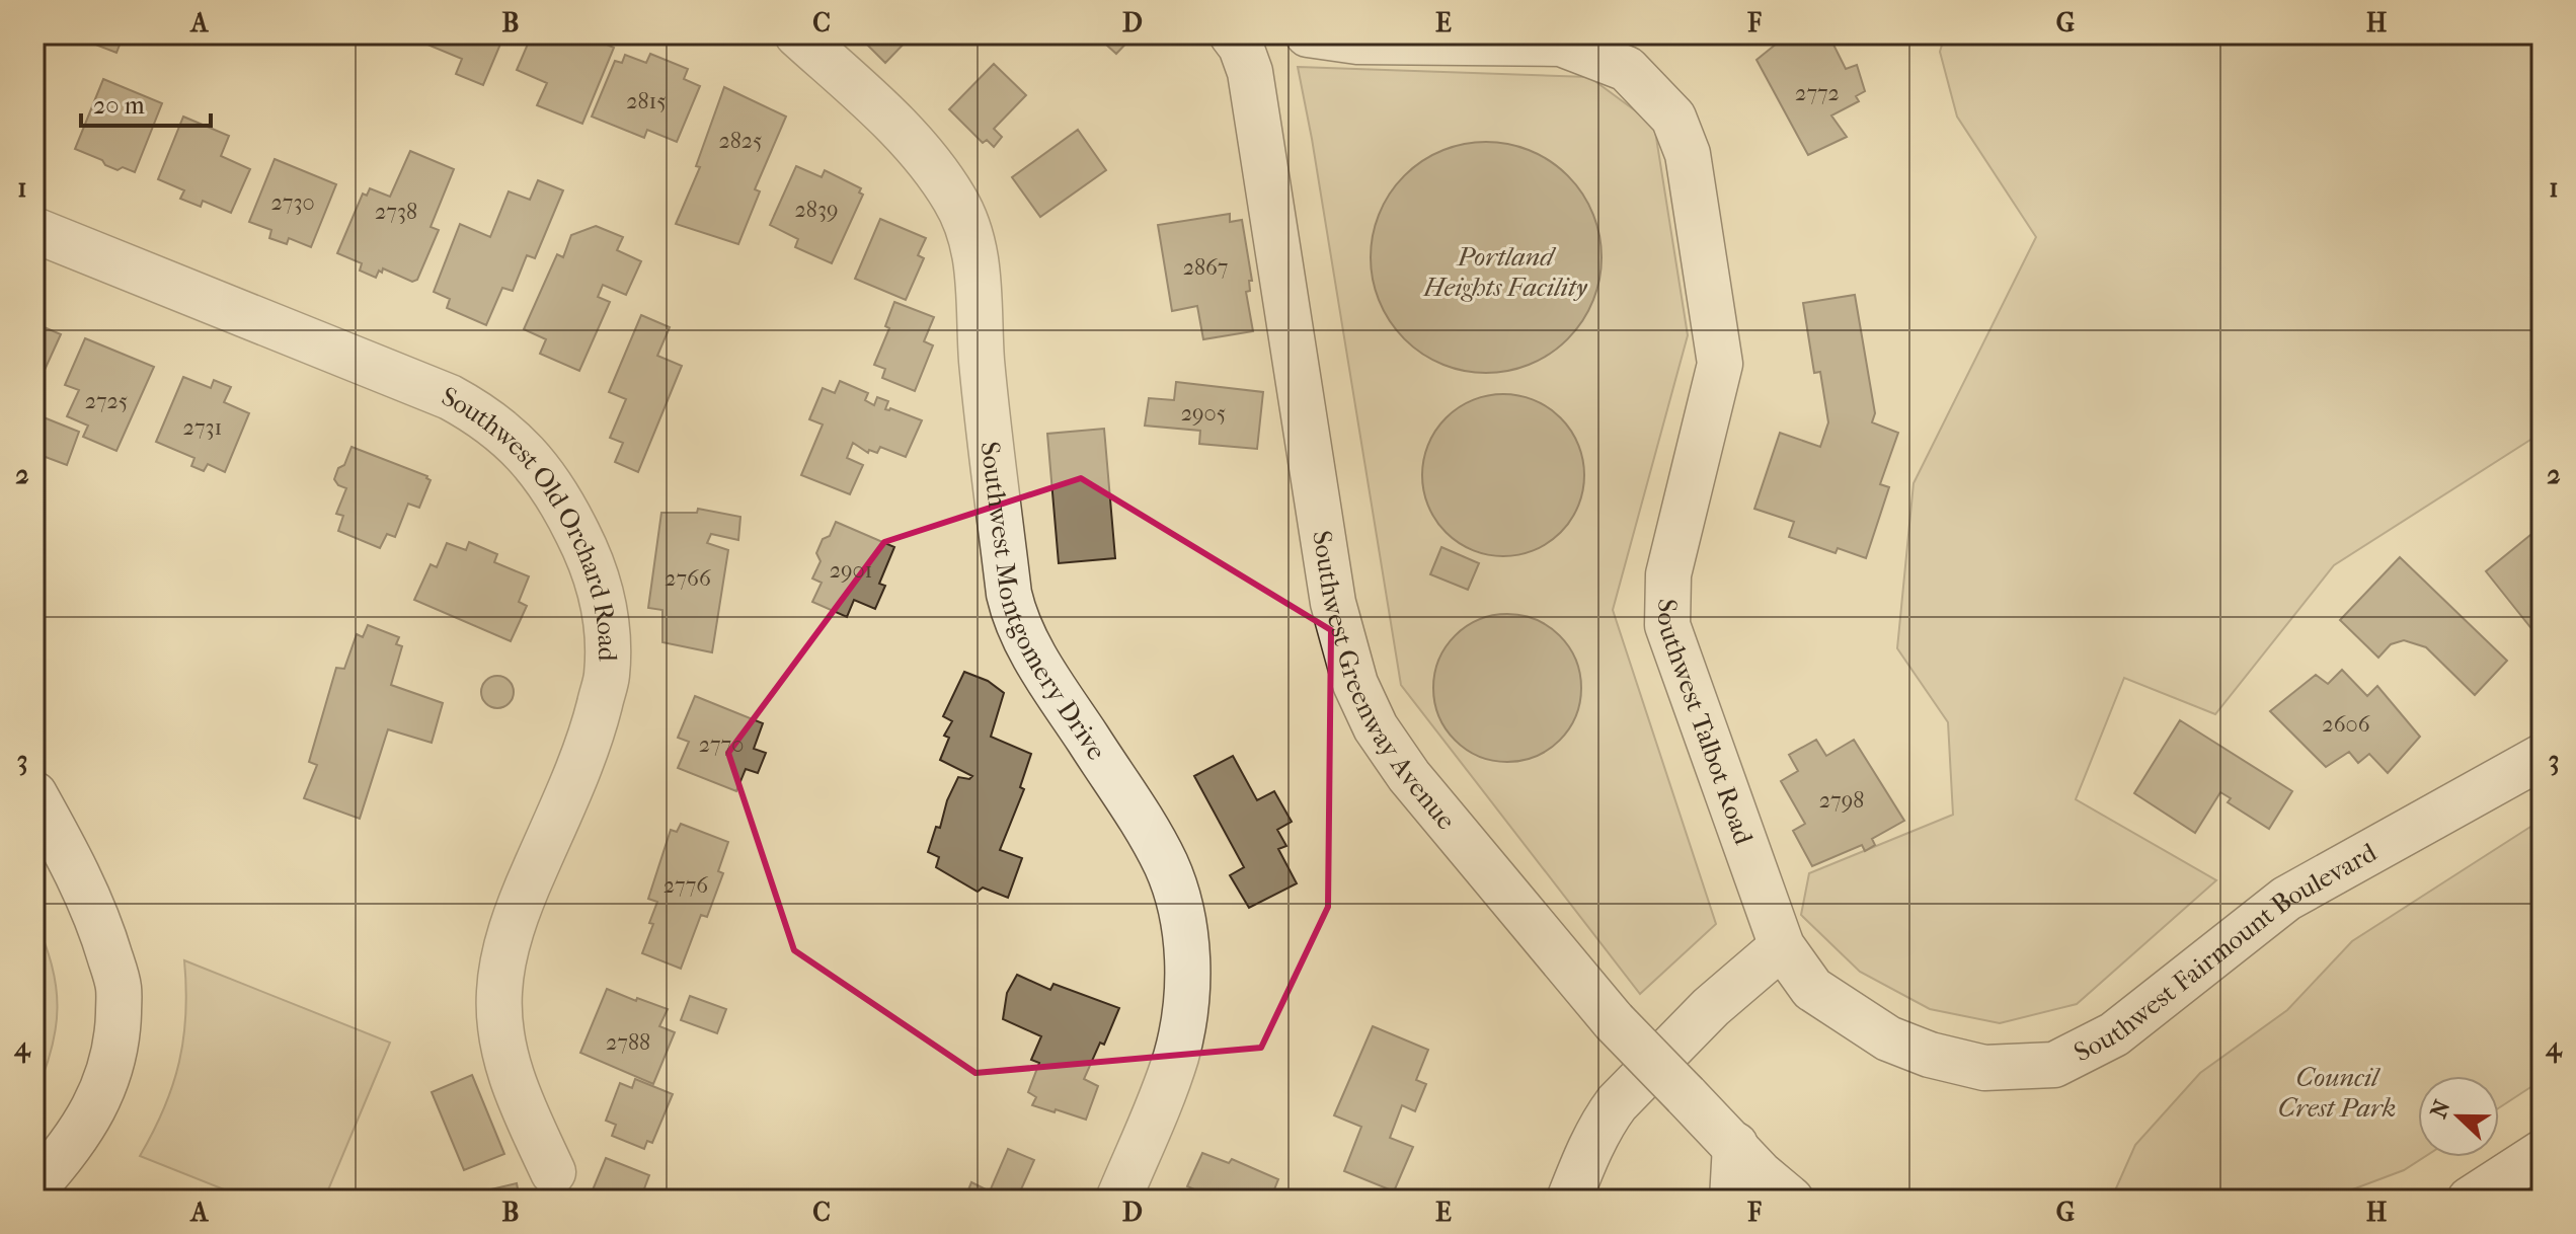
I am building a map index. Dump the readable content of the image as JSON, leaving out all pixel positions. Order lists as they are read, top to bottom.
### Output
{
  "streets": {
    "street": [
      "Southwest Old Orchard Road",
      "Southwest Montgomery Drive",
      "Southwest Greenway Avenue",
      "Southwest Talbot Road",
      "Southwest Fairmount Boulevard"
    ]
  },
  "crossings": [
    ["Southwest Talbot Road", "Southwest Fairmount Boulevard"]
  ],
  "parks": ["Portland Heights Facility", "Council Crest Park"],
  "house_numbers": [
    "2772",
    "2815",
    "2825",
    "2730",
    "2839",
    "2738",
    "2867",
    "2725",
    "2905",
    "2731",
    "2901",
    "2766",
    "2606",
    "2770",
    "2798",
    "2776",
    "2788"
  ],
  "scale_bar": "20 m",
  "north": "left",
  "grid": {
    "columns": [
      "A",
      "B",
      "C",
      "D",
      "E",
      "F",
      "G",
      "H"
    ],
    "rows": [
      "1",
      "2",
      "3",
      "4"
    ]
  }
}
